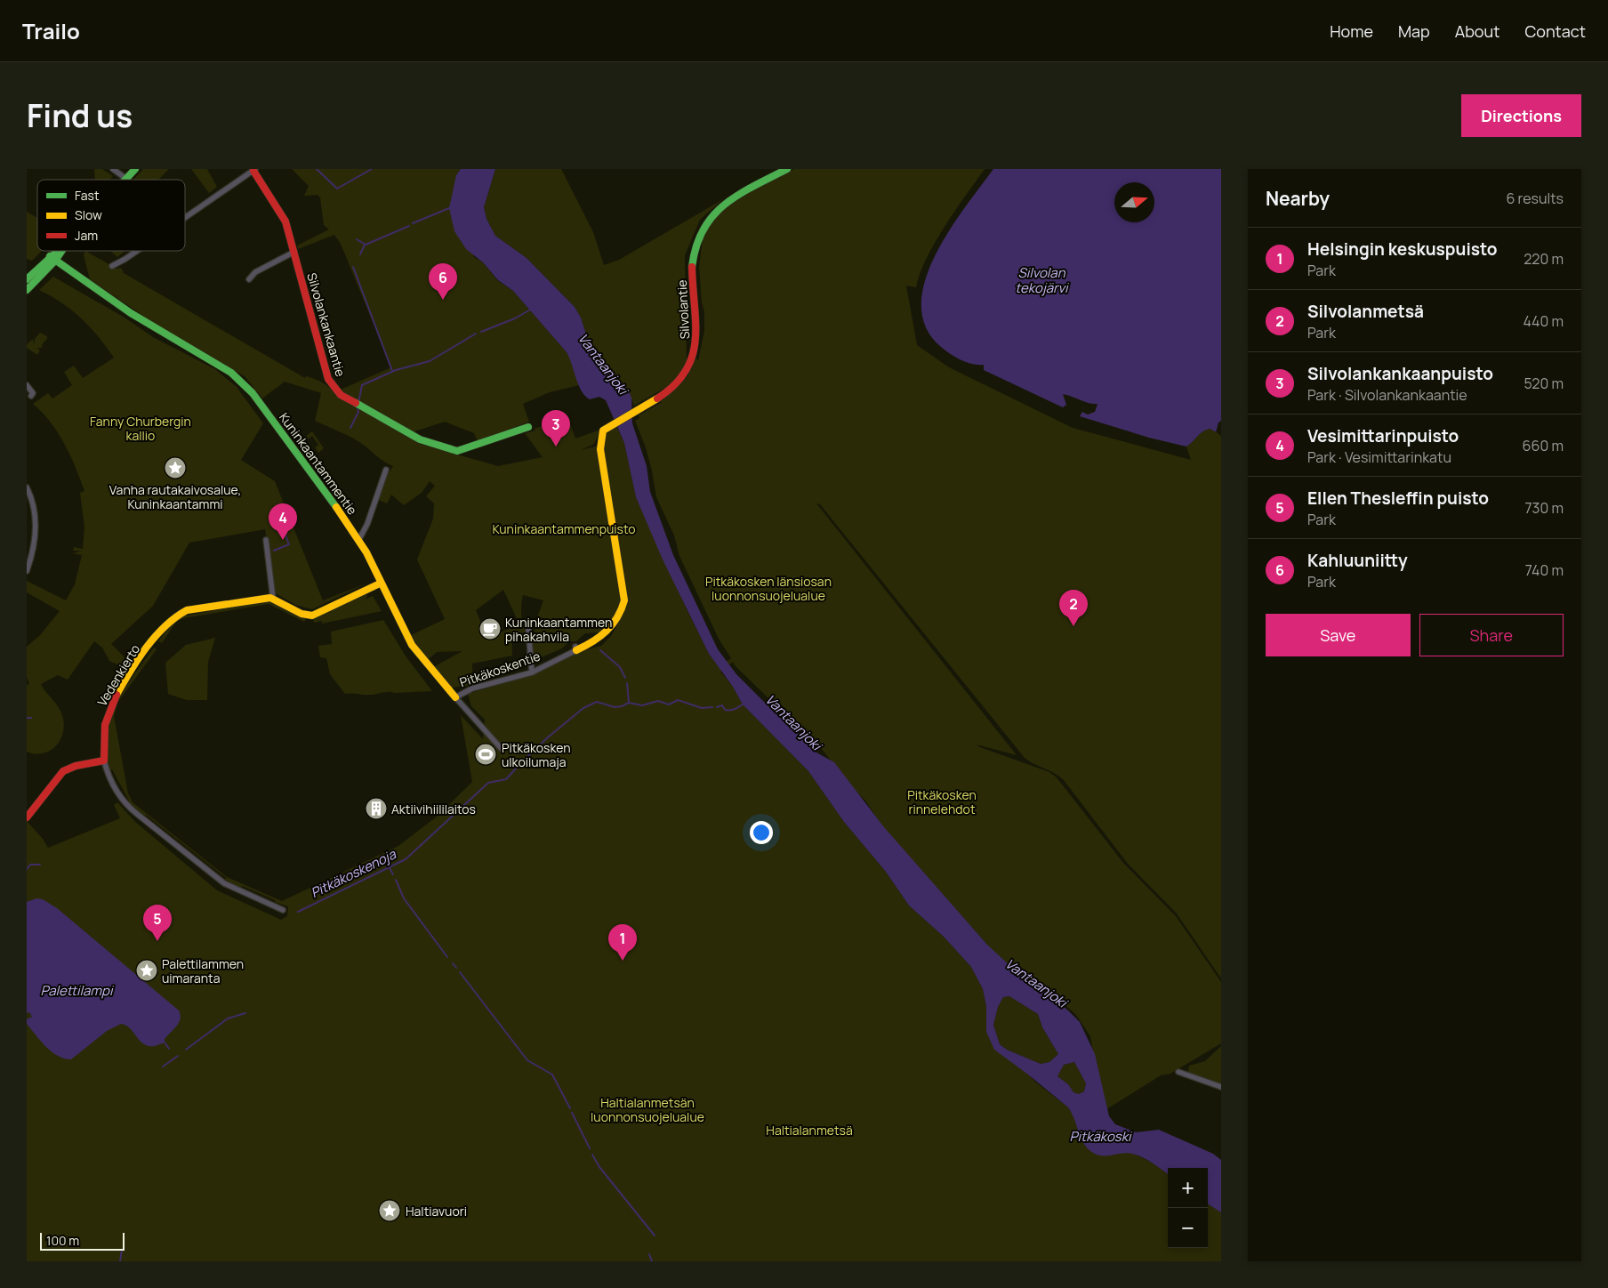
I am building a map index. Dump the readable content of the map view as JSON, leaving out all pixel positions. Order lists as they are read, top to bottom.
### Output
{
  "streets": {
    "street": [
      "Silvolantie",
      "Silvolankankaantie",
      "Kuninkaantammentie",
      "Pitkäkoskentie",
      "Vedenkierto"
    ]
  },
  "crossings": [
    ["Silvolantie", "Pitkäkoskentie"],
    ["Kuninkaantammentie", "Pitkäkoskentie"]
  ],
  "water": [
    "Silvolan tekojärvi",
    "Vantaanjoki",
    "Pitkäkoskenoja",
    "Palettilampi",
    "Pitkäkoski"
  ],
  "parks": [
    "Fanny Churbergin kallio",
    "Kuninkaantammenpuisto",
    "Pitkäkosken länsiosan luonnonsuojelualue",
    "Pitkäkosken rinnelehdot",
    "Haltialanmetsän luonnonsuojelualue",
    "Haltialanmetsä"
  ],
  "places": {
    "place": ["Vanha rautakaivosalue, Kuninkaantammi", "Palettilammen uimaranta", "Haltiavuori"],
    "cafe": ["Kuninkaantammen pihakahvila"],
    "sports": ["Pitkäkosken ulkoilumaja"],
    "building": ["Aktiivihiililaitos"]
  },
  "legend": ["Fast", "Slow", "Jam"],
  "scale_bar": "100 m",
  "north": "right",
  "page": {
    "header": "Trailo",
    "nav": [
      "Home",
      "Map",
      "About",
      "Contact"
    ],
    "title": "Find us",
    "buttons": [
      "Directions",
      ["Save", "Share"]
    ],
    "heading": ["Nearby", "6 results"],
    "list": [
      {
        "mark": "1",
        "name": "Helsingin keskuspuisto",
        "note": "Park",
        "value": "220 m"
      },
      {
        "mark": "2",
        "name": "Silvolanmetsä",
        "note": "Park",
        "value": "440 m"
      },
      {
        "mark": "3",
        "name": "Silvolankankaanpuisto",
        "note": "Park · Silvolankankaantie",
        "value": "520 m"
      },
      {
        "mark": "4",
        "name": "Vesimittarinpuisto",
        "note": "Park · Vesimittarinkatu",
        "value": "660 m"
      },
      {
        "mark": "5",
        "name": "Ellen Thesleffin puisto",
        "note": "Park",
        "value": "730 m"
      },
      {
        "mark": "6",
        "name": "Kahluuniitty",
        "note": "Park",
        "value": "740 m"
      }
    ],
    "pins": [
      "6",
      "3",
      "4",
      "2",
      "5",
      "1"
    ],
    "map_buttons": ["+", "−"],
    "scale": "100 m"
  }
}
